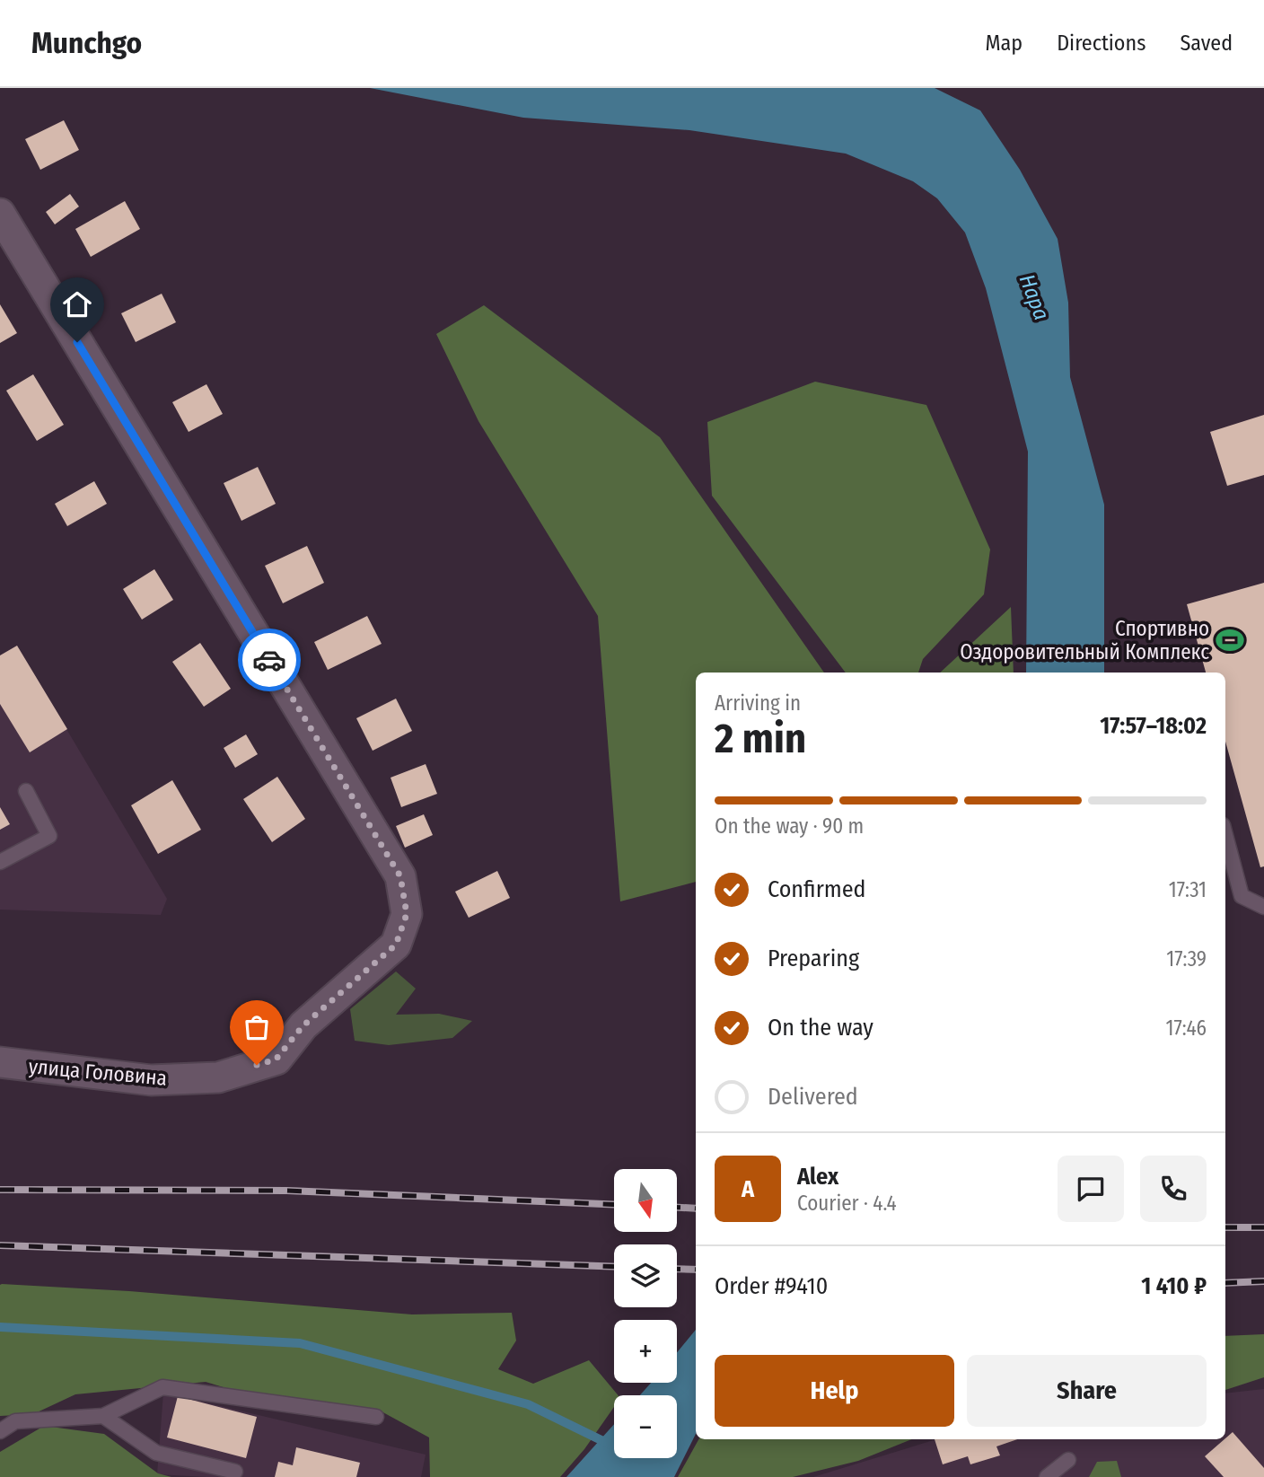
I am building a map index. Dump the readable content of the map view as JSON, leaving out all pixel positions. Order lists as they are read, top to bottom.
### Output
{
  "streets": {
    "street": ["улица Головина"]
  },
  "water": ["Нара"],
  "places": {
    "sports": ["Спортивно Оздоровительный Комплекс"]
  },
  "north": "bottom",
  "page": {
    "header": "Munchgo",
    "nav": ["Map", "Directions", "Saved"],
    "heading": ["2 min", "Arriving in", "17:57–18:02"],
    "panel": [
      "Alex",
      "Courier · 4.4",
      "Order #9410",
      "1 410 ₽"
    ],
    "bar": "On the way · 90 m",
    "list": [
      ["Confirmed", "17:31"],
      ["Preparing", "17:39"],
      ["On the way", "17:46"],
      "Delivered"
    ],
    "round": "A",
    "map_buttons": ["+", "−"],
    "buttons": ["Help", "Share"]
  }
}
